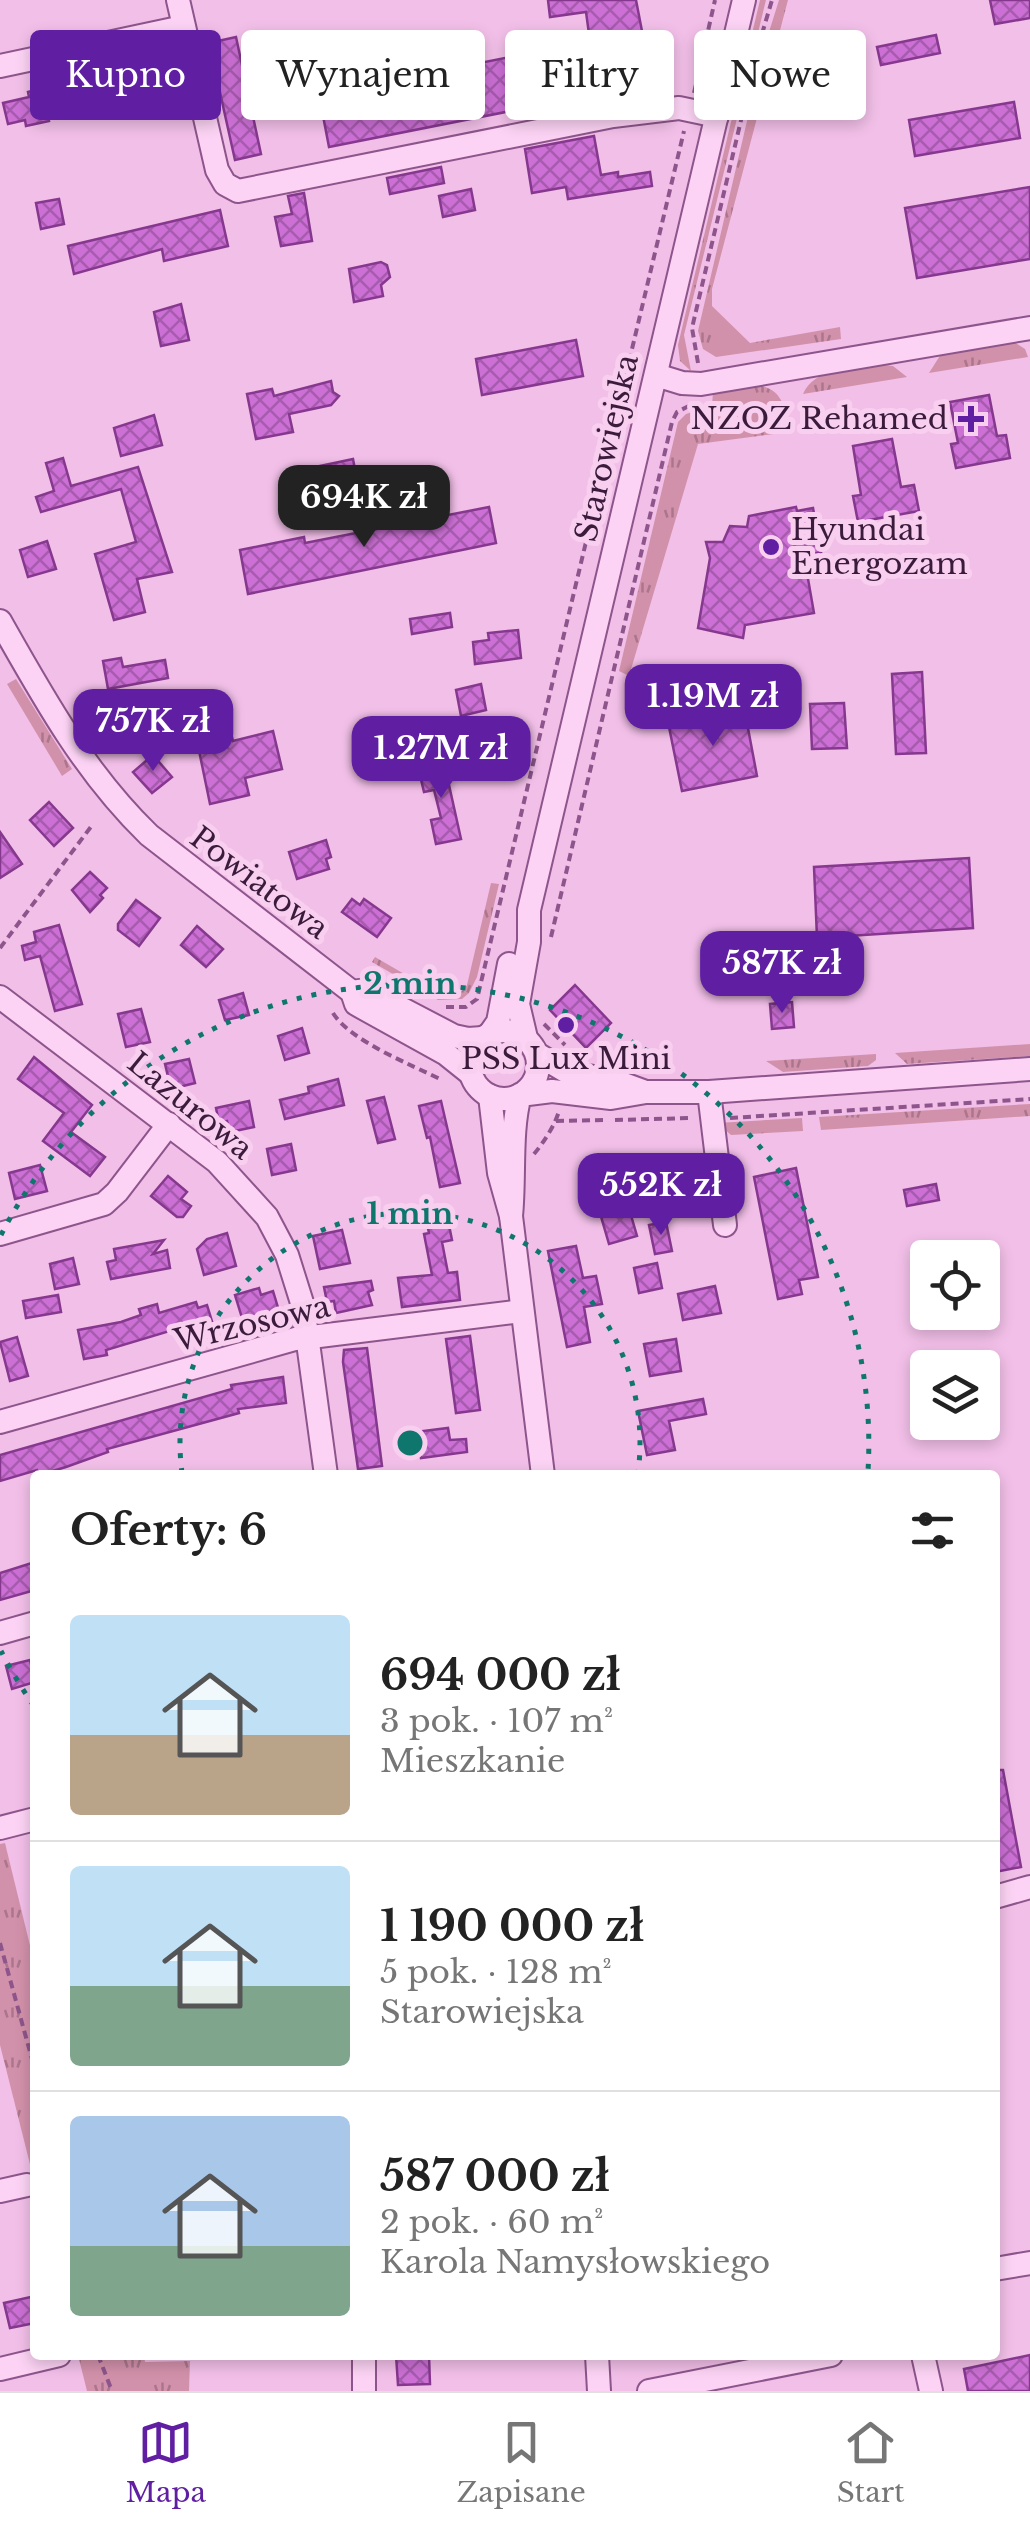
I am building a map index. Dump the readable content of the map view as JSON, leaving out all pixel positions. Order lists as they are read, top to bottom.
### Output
{
  "streets": {
    "street": [
      "Starowiejska",
      "Powiatowa",
      "Lazurowa",
      "Wrzosowa"
    ]
  },
  "crossings": [
    ["Starowiejska", "Powiatowa"],
    ["Lazurowa", "Wrzosowa"]
  ],
  "places": {
    "health": ["NZOZ Rehamed"],
    "other": ["Hyundai Energozam", "PSS Lux Mini"]
  },
  "page": {
    "chip": [
      "Kupno",
      "Wynajem",
      "Filtry",
      "Nowe"
    ],
    "price": [
      "694K zł",
      "1.19M zł",
      "757K zł",
      "1.27M zł",
      "587K zł",
      "552K zł"
    ],
    "heading": "Oferty: 6",
    "list": [
      {
        "name": "694 000 zł",
        "note": "3 pok. · 107 m² · Mieszkanie"
      },
      {
        "name": "1 190 000 zł",
        "note": "5 pok. · 128 m² · Starowiejska"
      },
      {
        "name": "587 000 zł",
        "note": "2 pok. · 60 m² · Karola Namysłowskiego"
      }
    ],
    "tabs": ["Mapa", "Zapisane", "Start"]
  },
  "rings": ["2 min", "1 min"]
}
